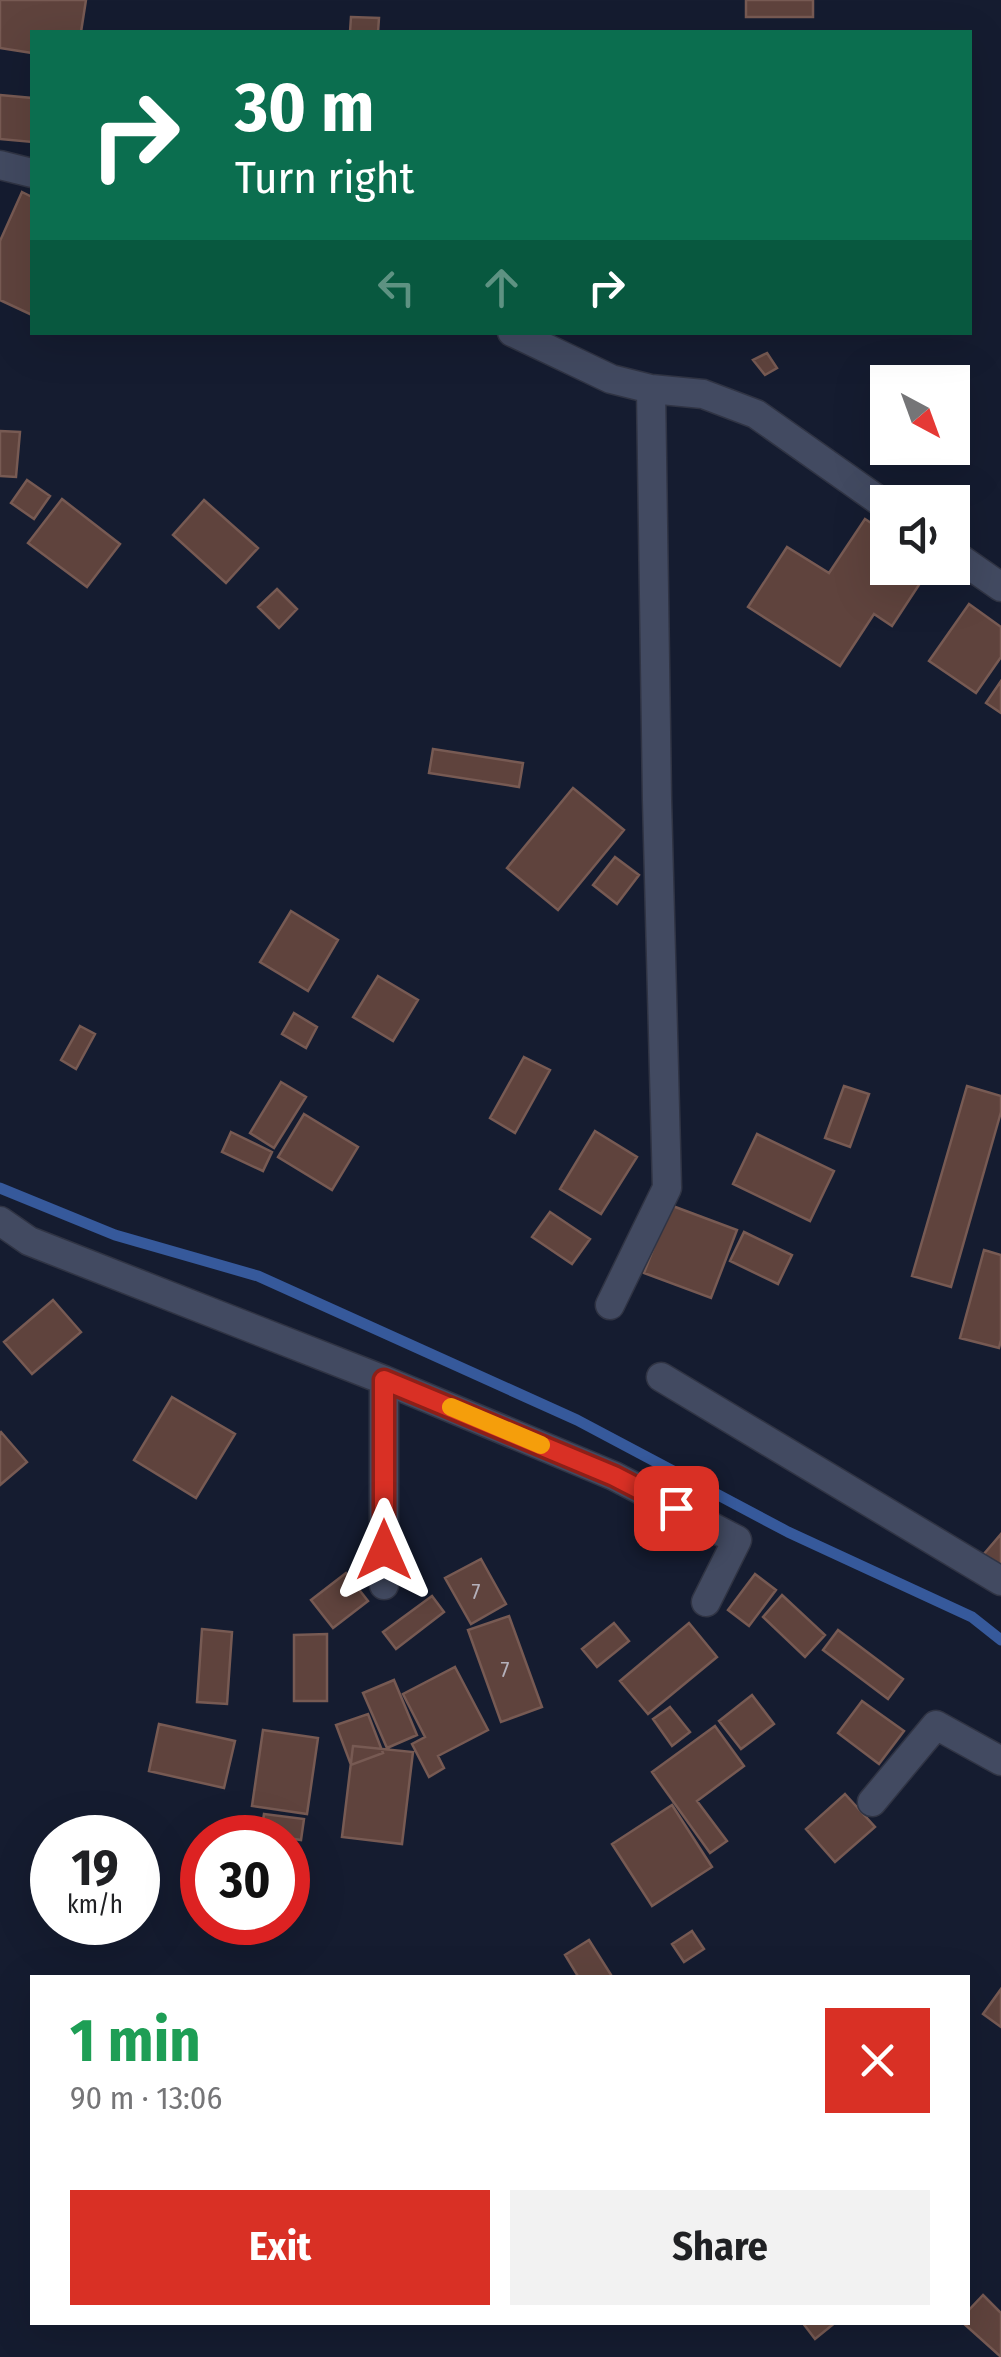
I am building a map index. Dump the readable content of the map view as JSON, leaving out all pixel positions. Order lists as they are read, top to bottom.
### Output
{
  "house_numbers": ["7", "7"],
  "north": "bottom right",
  "page": {
    "turn": ["30 m", "Turn right"],
    "speed": "19 km/h",
    "limit": "30",
    "heading": ["1 min", "90 m · 13:06"],
    "buttons": ["Exit", "Share"]
  }
}
